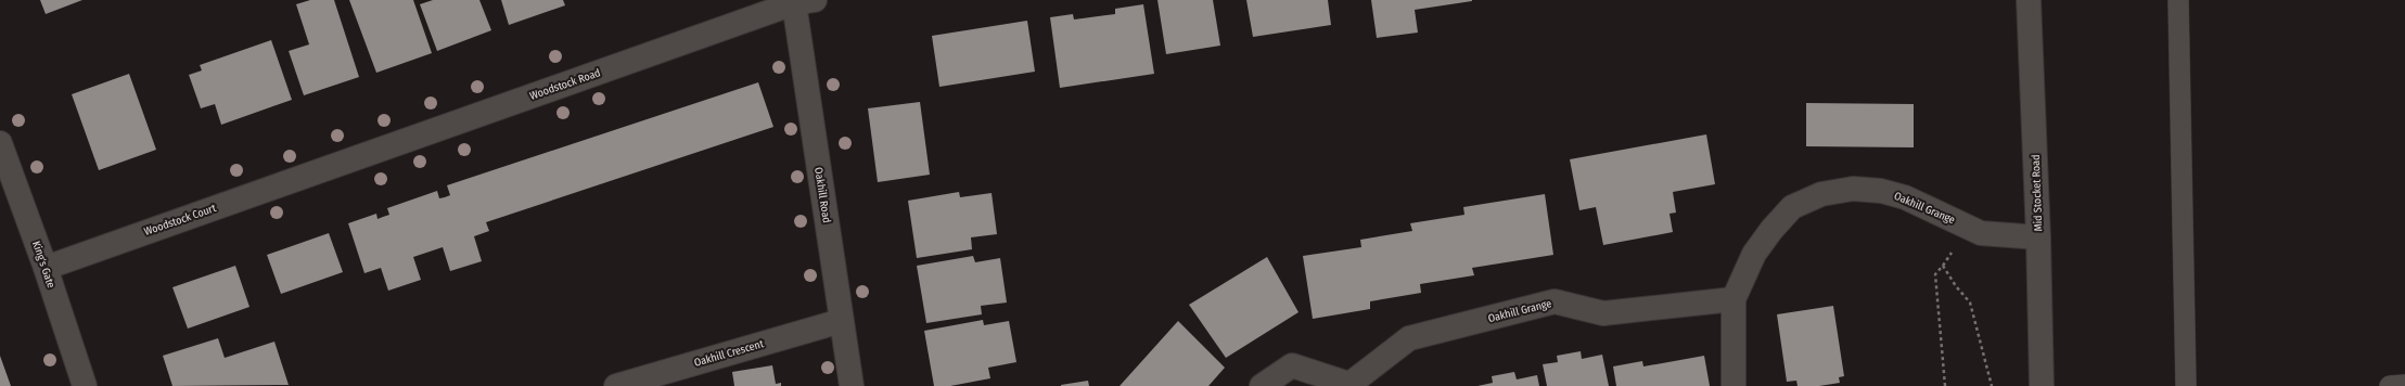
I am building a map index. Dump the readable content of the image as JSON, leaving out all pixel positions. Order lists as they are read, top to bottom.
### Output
{
  "streets": {
    "street": [
      "Woodstock Road",
      "Mid Stocket Road",
      "Oakhill Road",
      "Oakhill Grange",
      "Woodstock Court",
      "King's Gate",
      "Oakhill Crescent"
    ]
  },
  "crossings": [
    ["Woodstock Road", "Oakhill Road"],
    ["Woodstock Road", "Woodstock Court"],
    ["Mid Stocket Road", "Oakhill Grange"],
    ["Oakhill Road", "Oakhill Crescent"],
    ["Woodstock Court", "King's Gate"]
  ]
}
